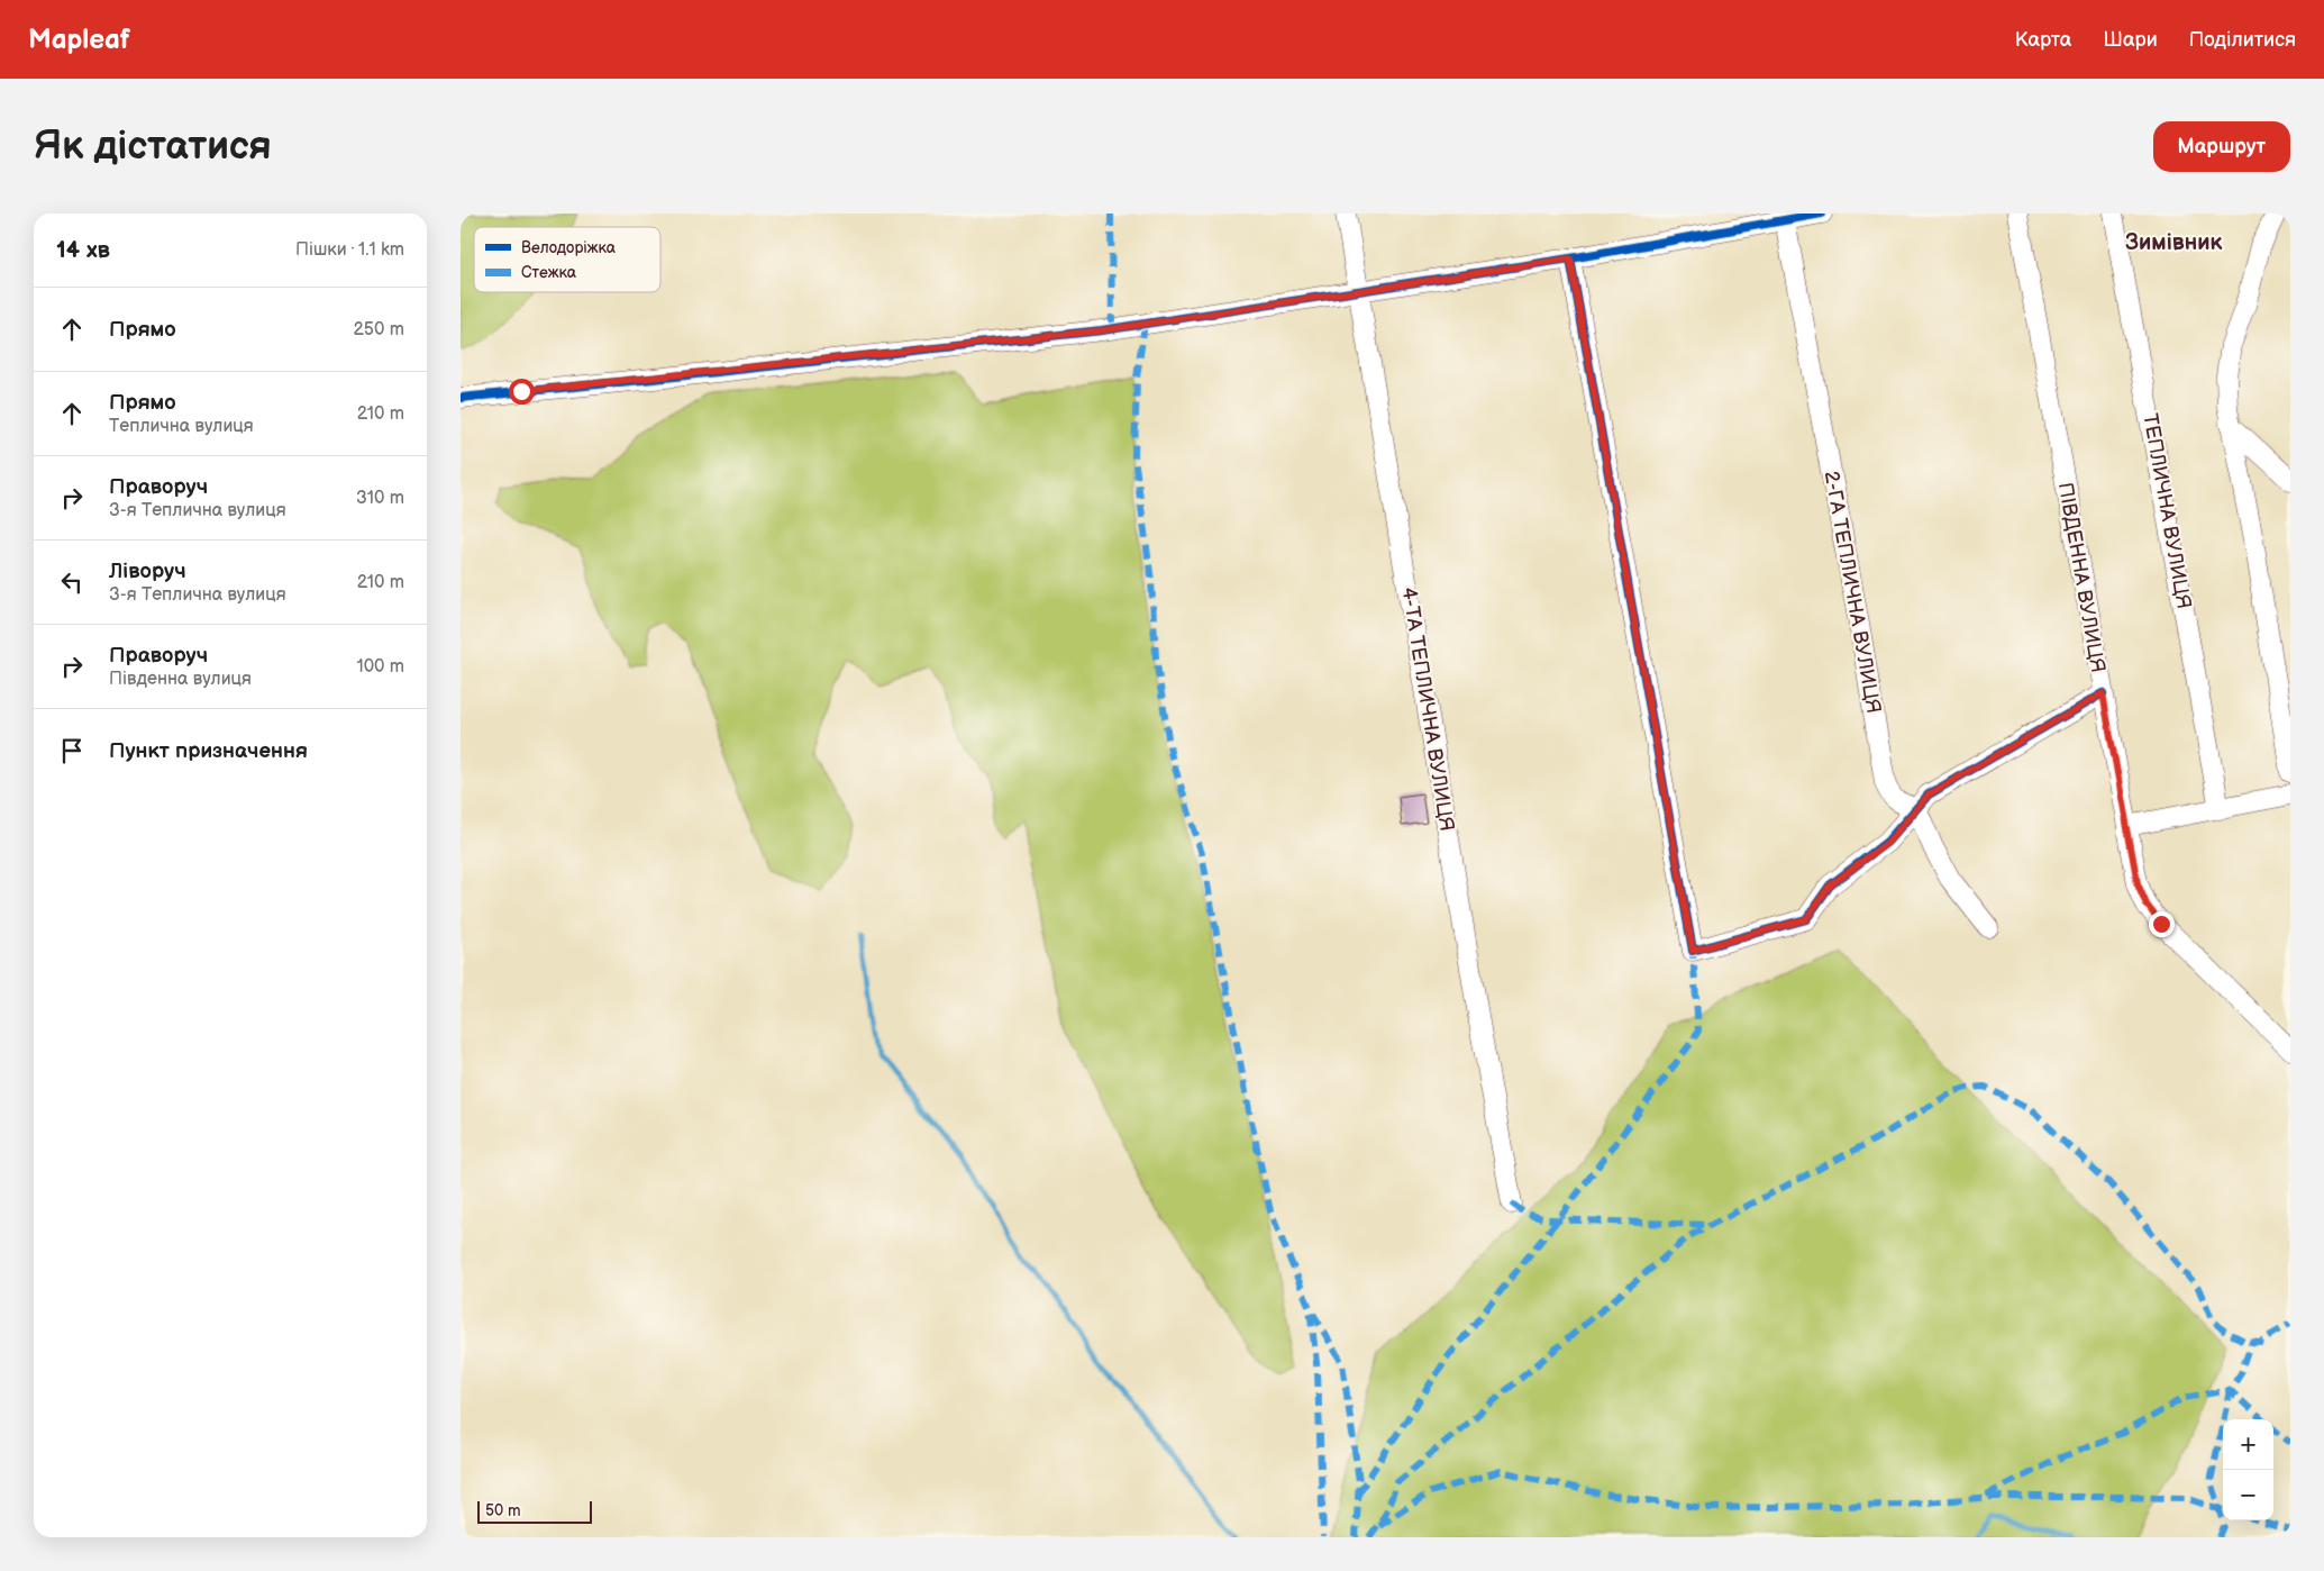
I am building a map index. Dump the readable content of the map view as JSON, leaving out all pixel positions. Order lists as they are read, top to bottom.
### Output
{
  "streets": {
    "street": [
      "ТЕПЛИЧНА ВУЛИЦЯ",
      "ПІВДЕННА ВУЛИЦЯ",
      "2-ГА ТЕПЛИЧНА ВУЛИЦЯ",
      "4-ТА ТЕПЛИЧНА ВУЛИЦЯ"
    ]
  },
  "districts": ["Зимівник"],
  "legend": ["Велодоріжка", "Стежка"],
  "scale_bar": "50 m",
  "page": {
    "header": "Mapleaf",
    "nav": ["Карта", "Шари", "Поділитися"],
    "buttons": "Маршрут",
    "title": "Як дістатися",
    "heading": ["14 хв", "Пішки · 1.1 km"],
    "list": [
      ["Прямо", "250 m"],
      ["Прямо", "Теплична вулиця", "210 m"],
      ["Праворуч", "3-я Теплична вулиця", "310 m"],
      ["Ліворуч", "3-я Теплична вулиця", "210 m"],
      ["Праворуч", "Південна вулиця", "100 m"],
      "Пункт призначення"
    ],
    "map_buttons": ["+", "−"],
    "scale": "50 m"
  }
}
